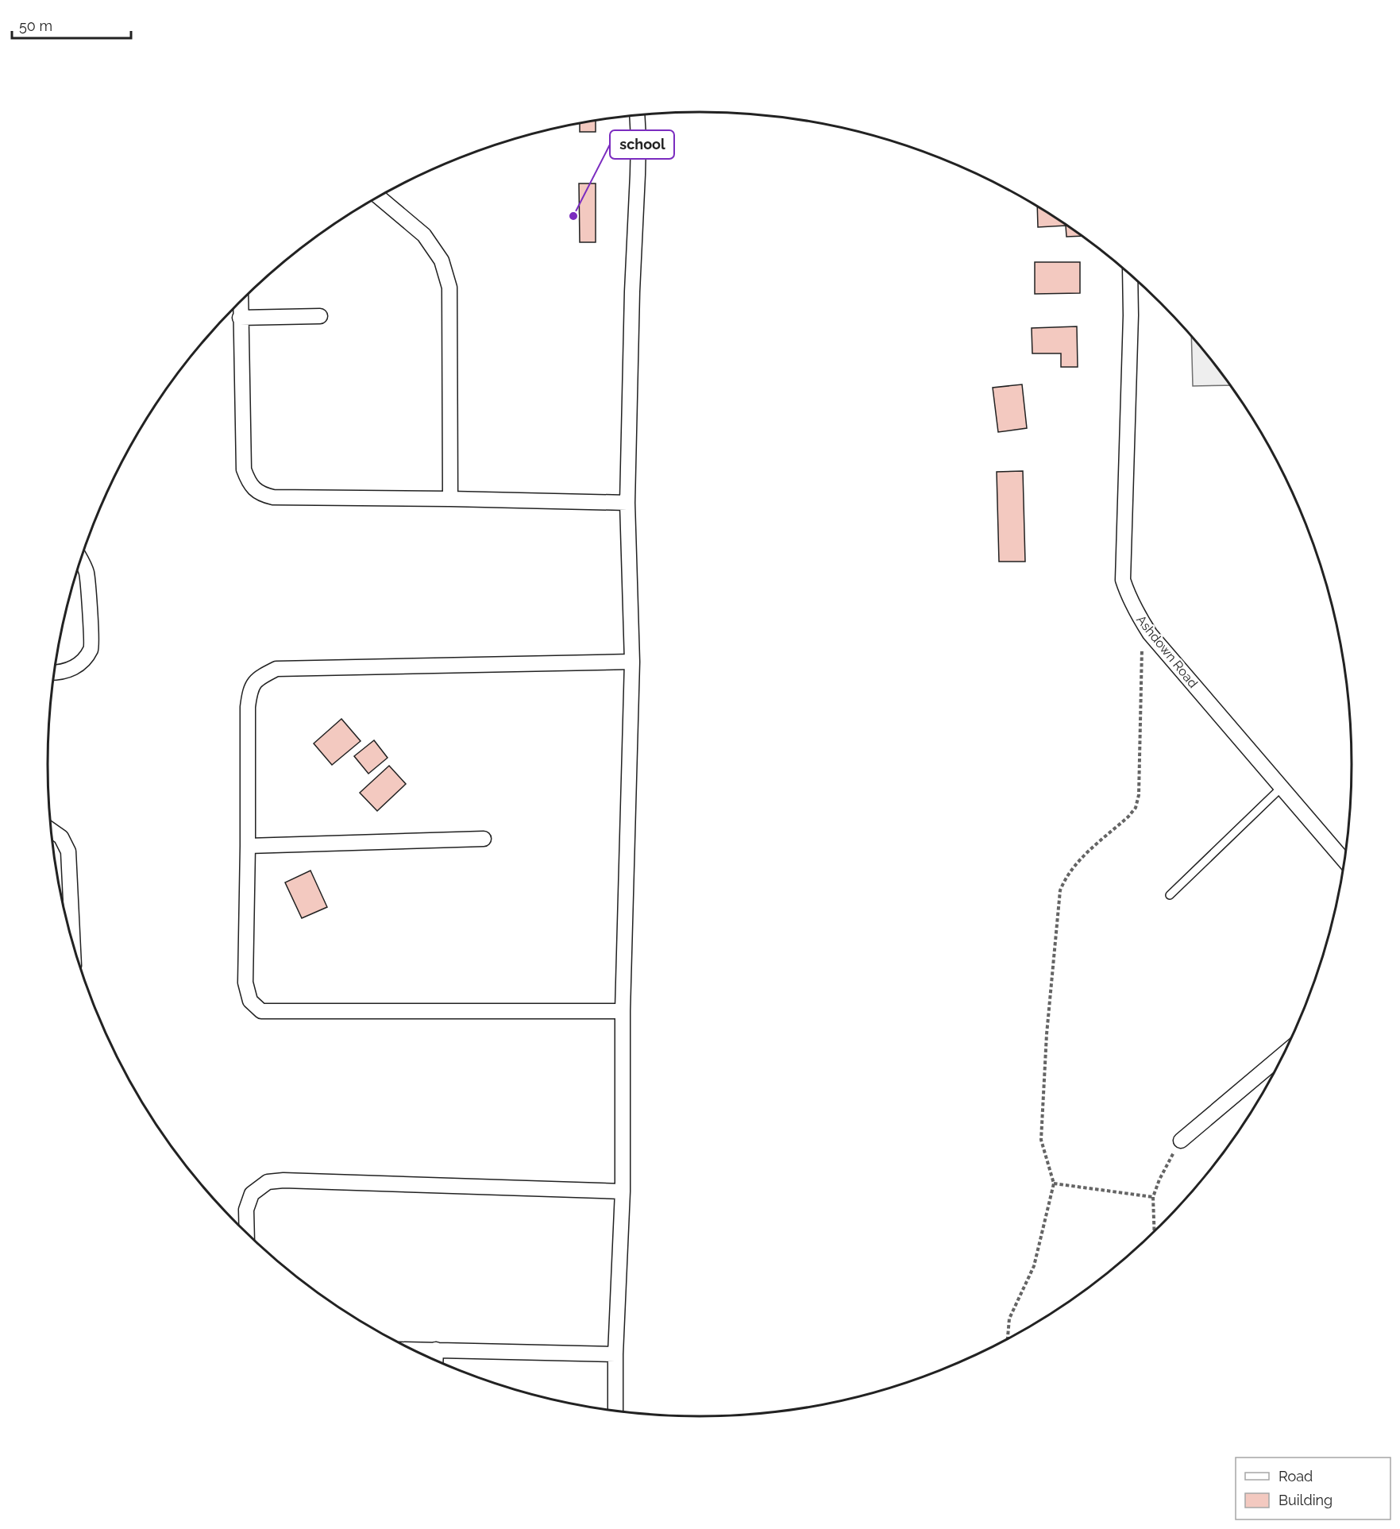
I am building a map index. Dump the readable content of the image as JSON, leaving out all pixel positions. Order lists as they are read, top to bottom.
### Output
{
  "streets": {
    "street": ["Ashdown Road"]
  },
  "places": ["school"],
  "legend": ["Road", "Building"],
  "scale_bar": "50 m"
}
